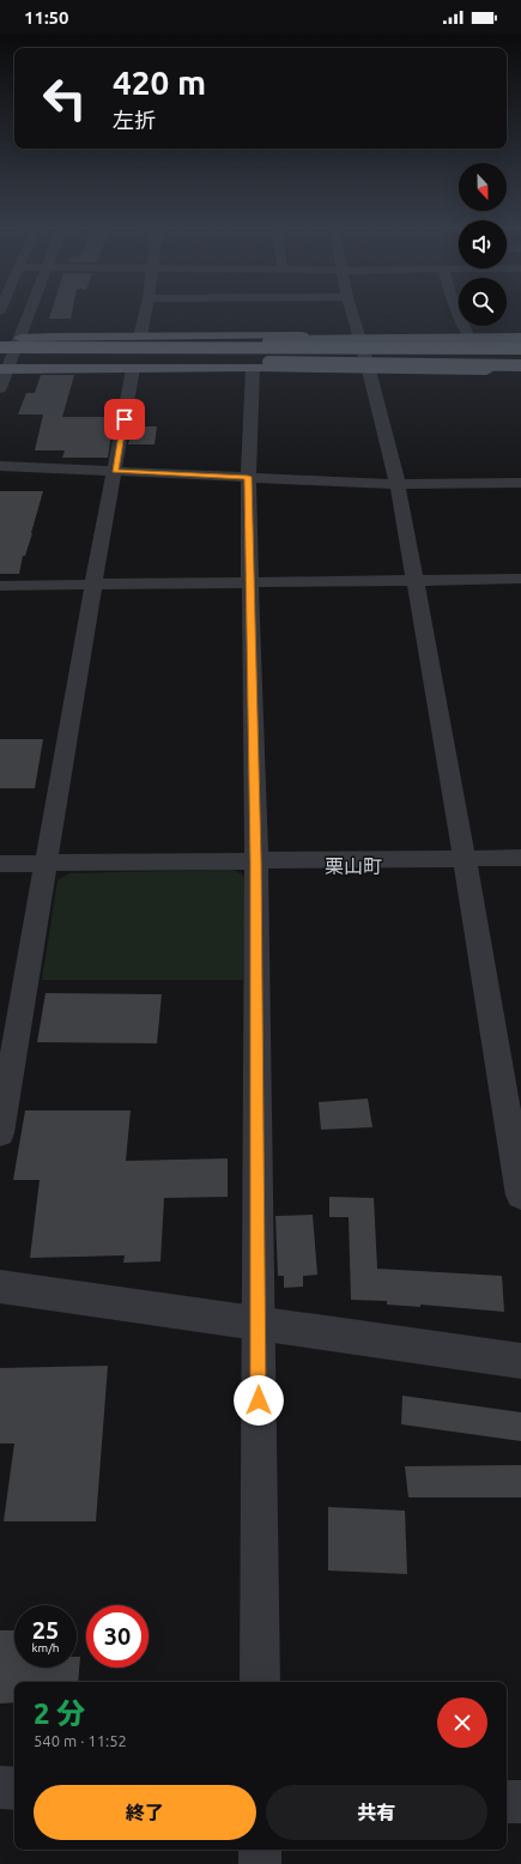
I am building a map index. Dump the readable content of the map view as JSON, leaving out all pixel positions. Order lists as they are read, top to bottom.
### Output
{
  "districts": ["栗山町"],
  "north": "bottom",
  "page": {
    "status": "11:50",
    "turn": ["420 m", "左折"],
    "speed": "25 km/h",
    "limit": "30",
    "heading": ["2 分", "540 m · 11:52"],
    "buttons": ["終了", "共有"]
  }
}
